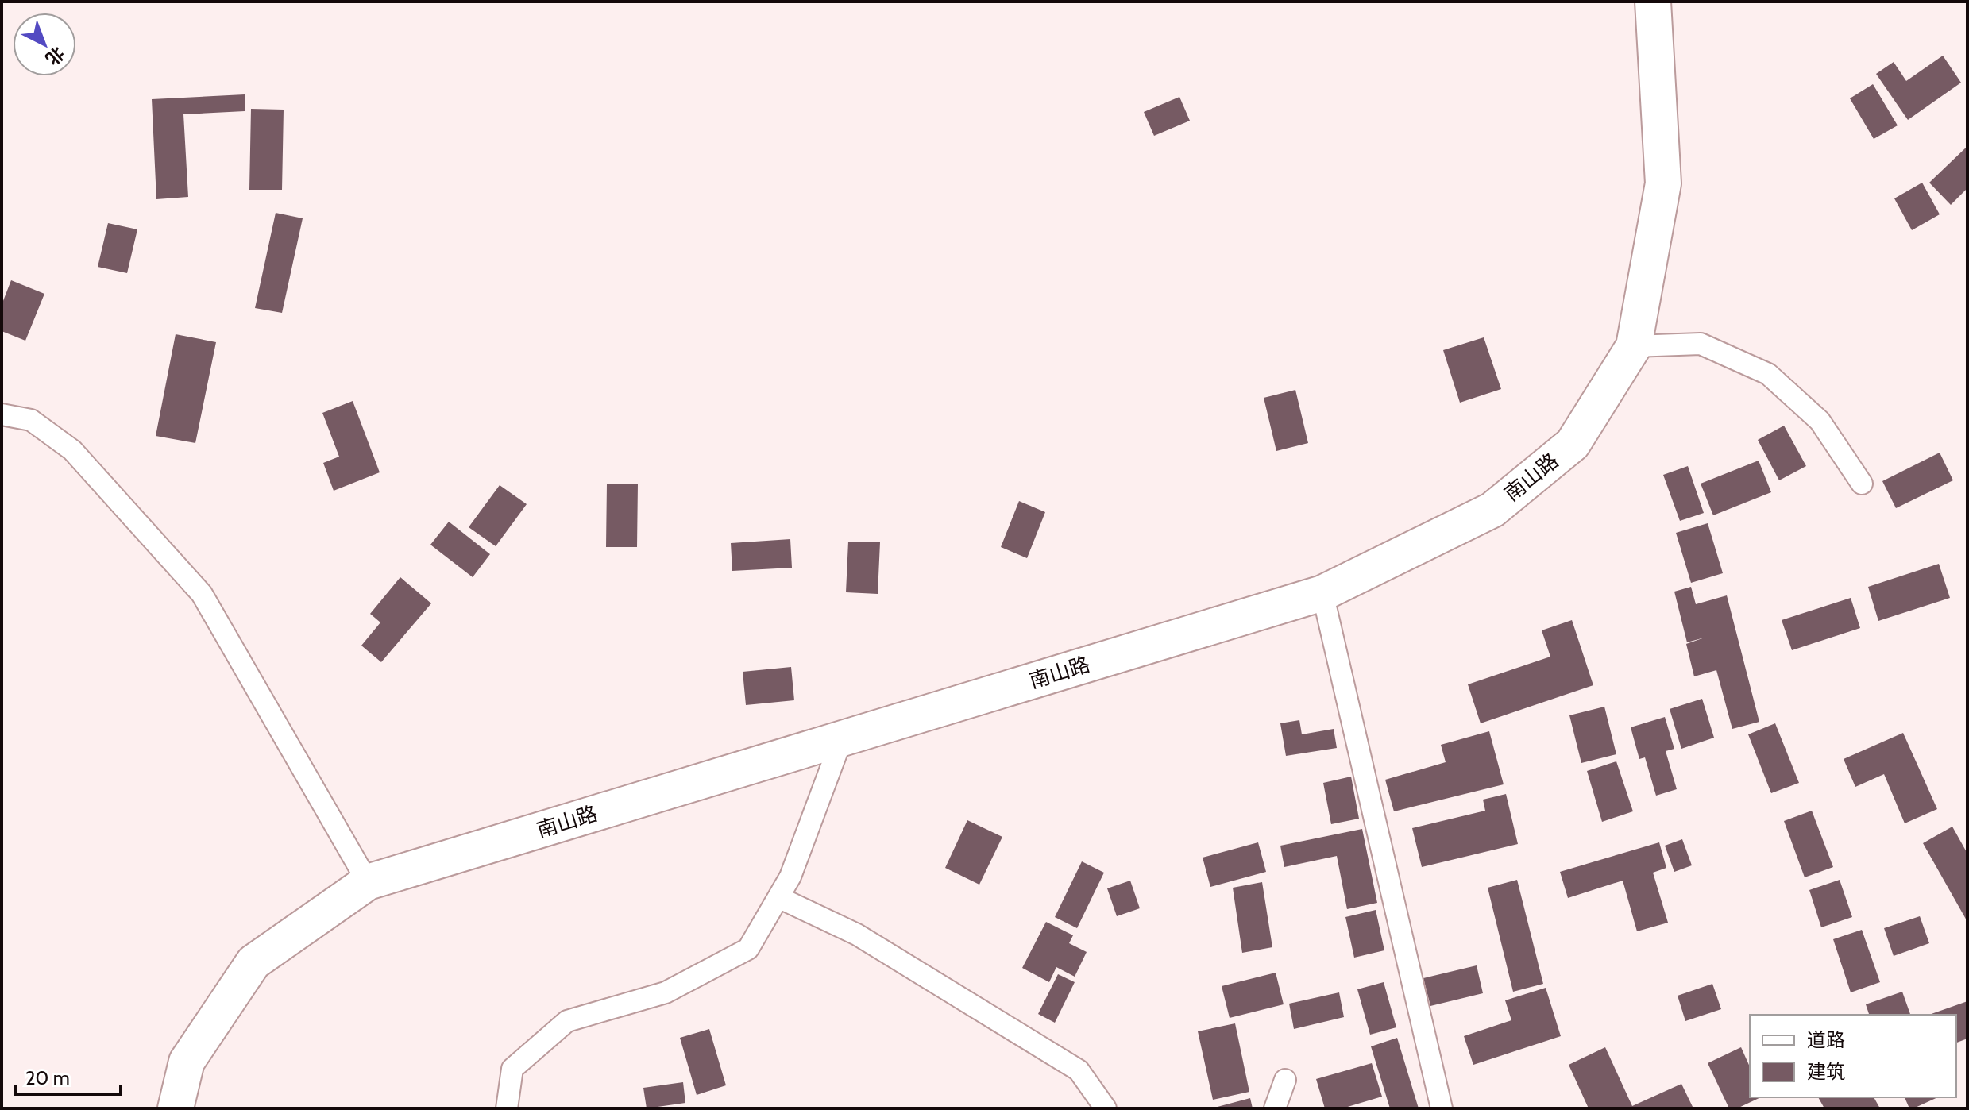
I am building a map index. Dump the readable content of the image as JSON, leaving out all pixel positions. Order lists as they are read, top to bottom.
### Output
{
  "streets": {
    "street": ["南山路"]
  },
  "legend": ["道路", "建筑"],
  "scale_bar": "20 m",
  "north": "bottom right"
}
